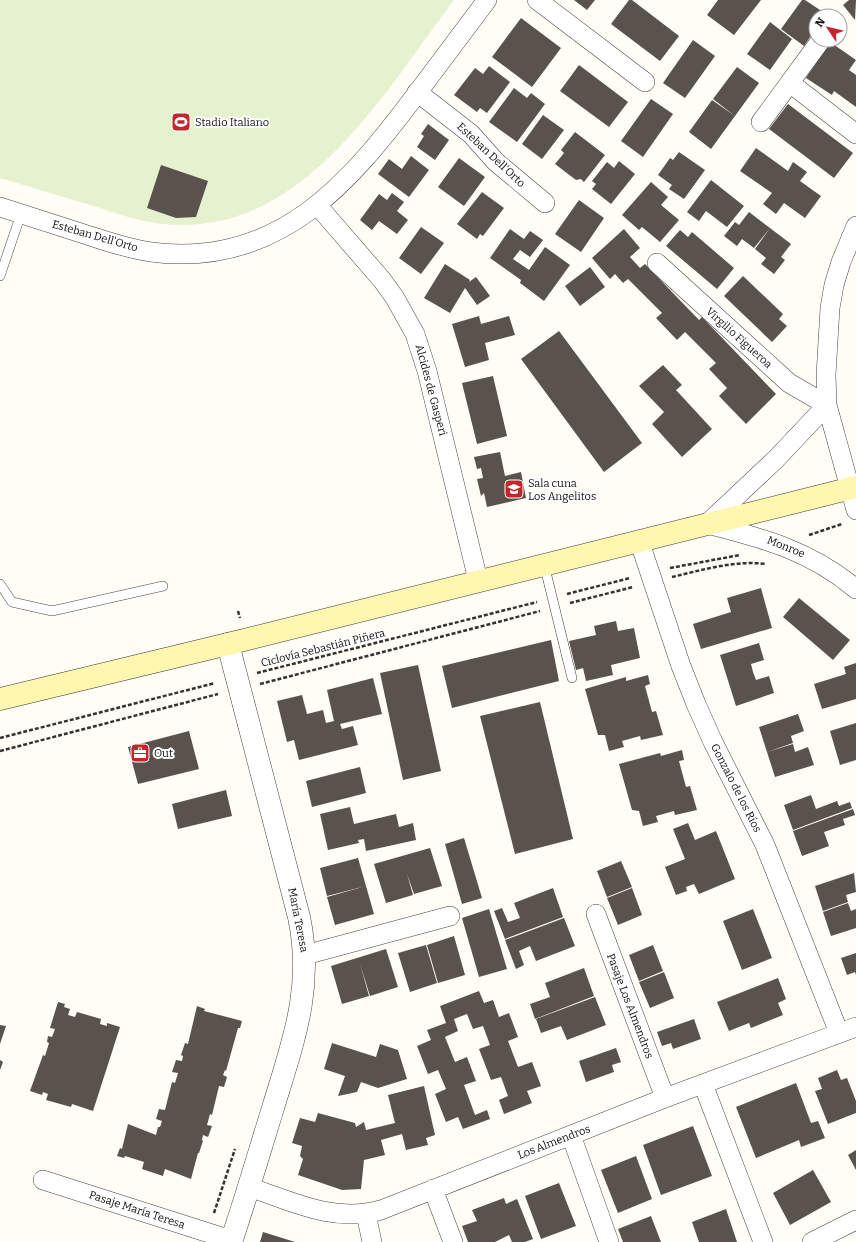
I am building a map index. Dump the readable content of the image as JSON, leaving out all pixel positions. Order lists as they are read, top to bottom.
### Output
{
  "streets": {
    "street": [
      "Esteban Dell'Orto",
      "Virgilio Figueroa",
      "Alcides de Gasperi",
      "Monroe",
      "Gonzalo de los Ríos",
      "María Teresa",
      "Pasaje Los Almendros",
      "Los Almendros",
      "Pasaje María Teresa"
    ],
    "path": ["Ciclovía Sebastián Piñera"]
  },
  "crossings": [
    ["Esteban Dell'Orto", "Alcides de Gasperi"],
    ["Ciclovía Sebastián Piñera", "Gonzalo de los Ríos"],
    ["Ciclovía Sebastián Piñera", "María Teresa"],
    ["Gonzalo de los Ríos", "Los Almendros"],
    ["María Teresa", "Los Almendros"],
    ["María Teresa", "Pasaje María Teresa"],
    ["Pasaje Los Almendros", "Los Almendros"]
  ],
  "places": {
    "sports": ["Stadio Italiano"],
    "school or university": ["Sala cuna Los Angelitos"],
    "office": ["Out"]
  },
  "north": "top left"
}
